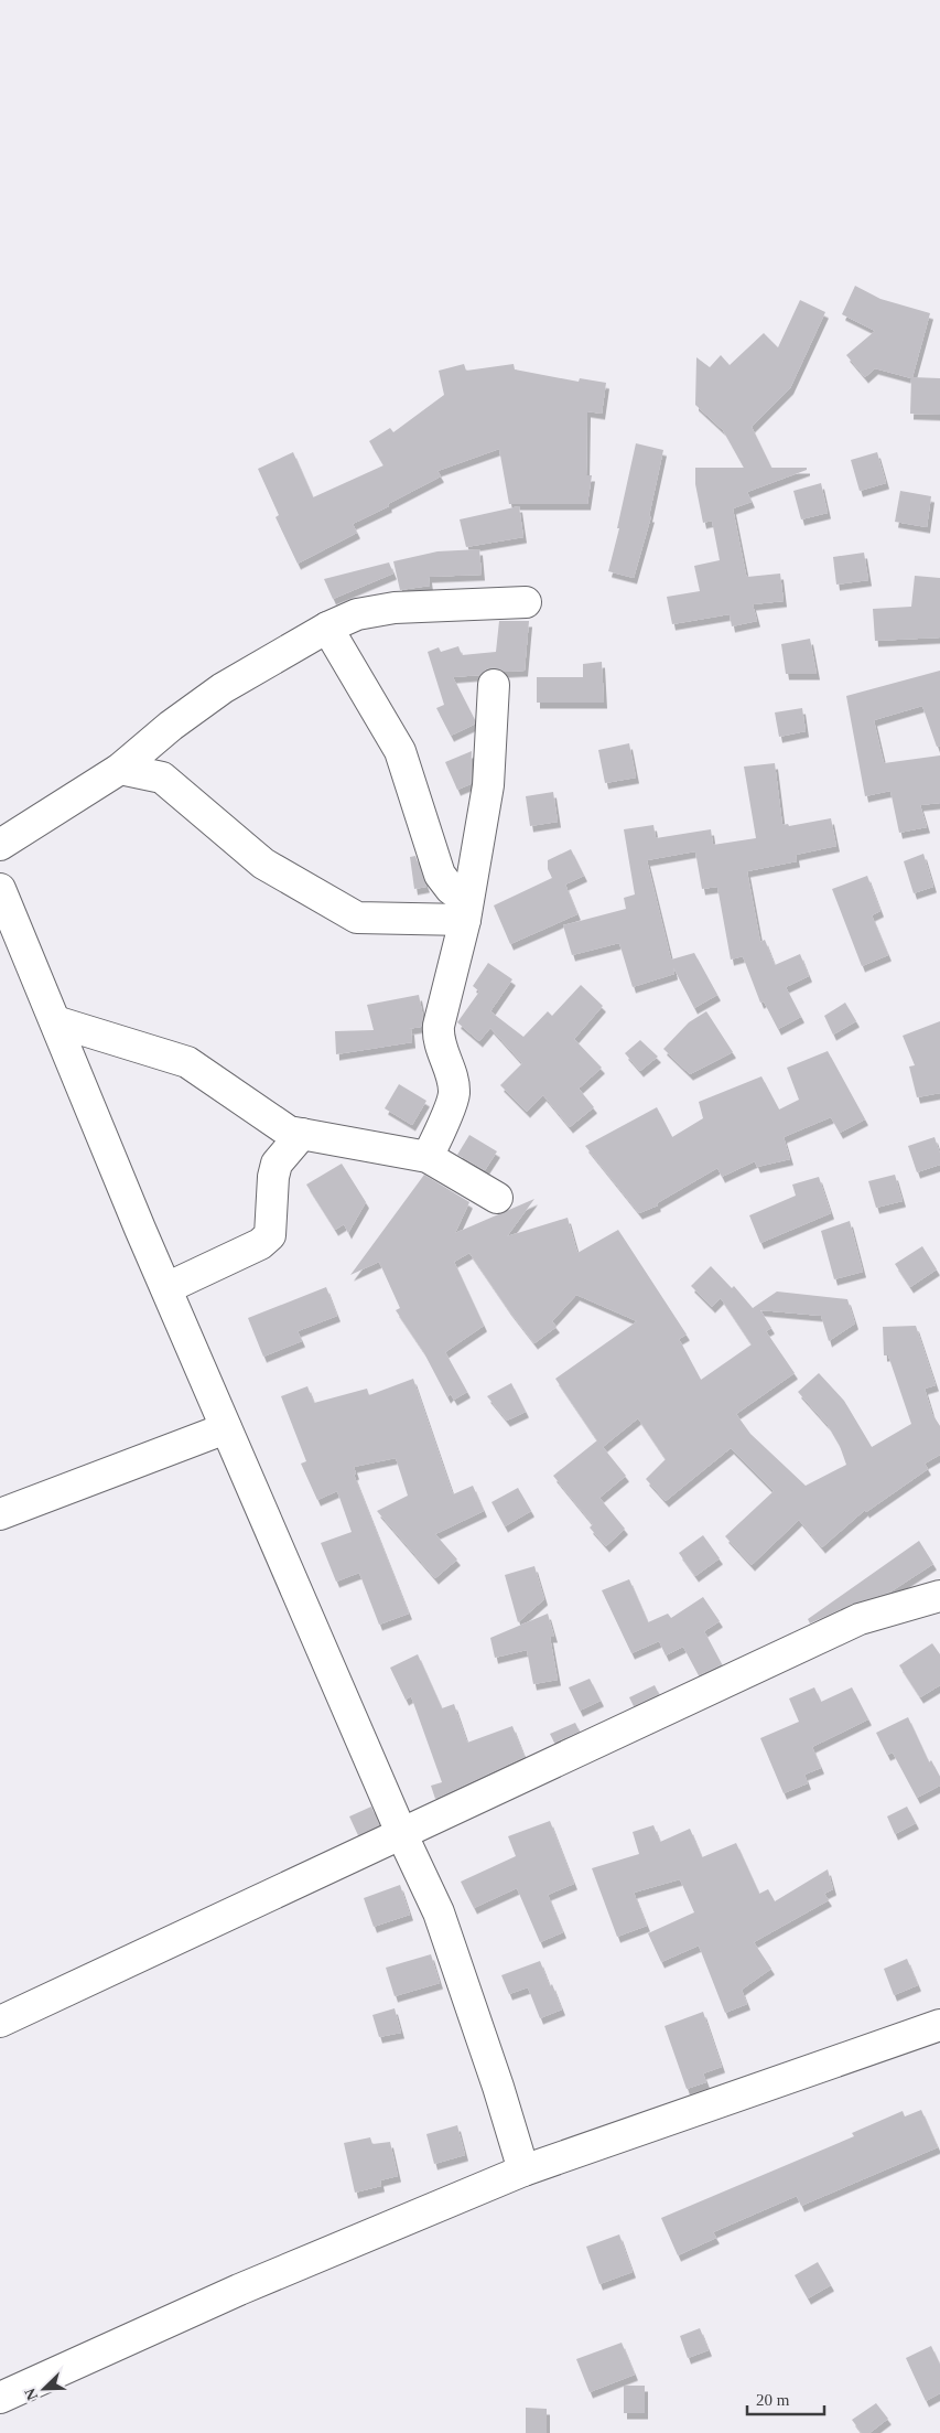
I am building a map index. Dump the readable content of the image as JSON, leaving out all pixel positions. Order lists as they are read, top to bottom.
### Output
{
  "scale_bar": "20 m",
  "north": "bottom left"
}
